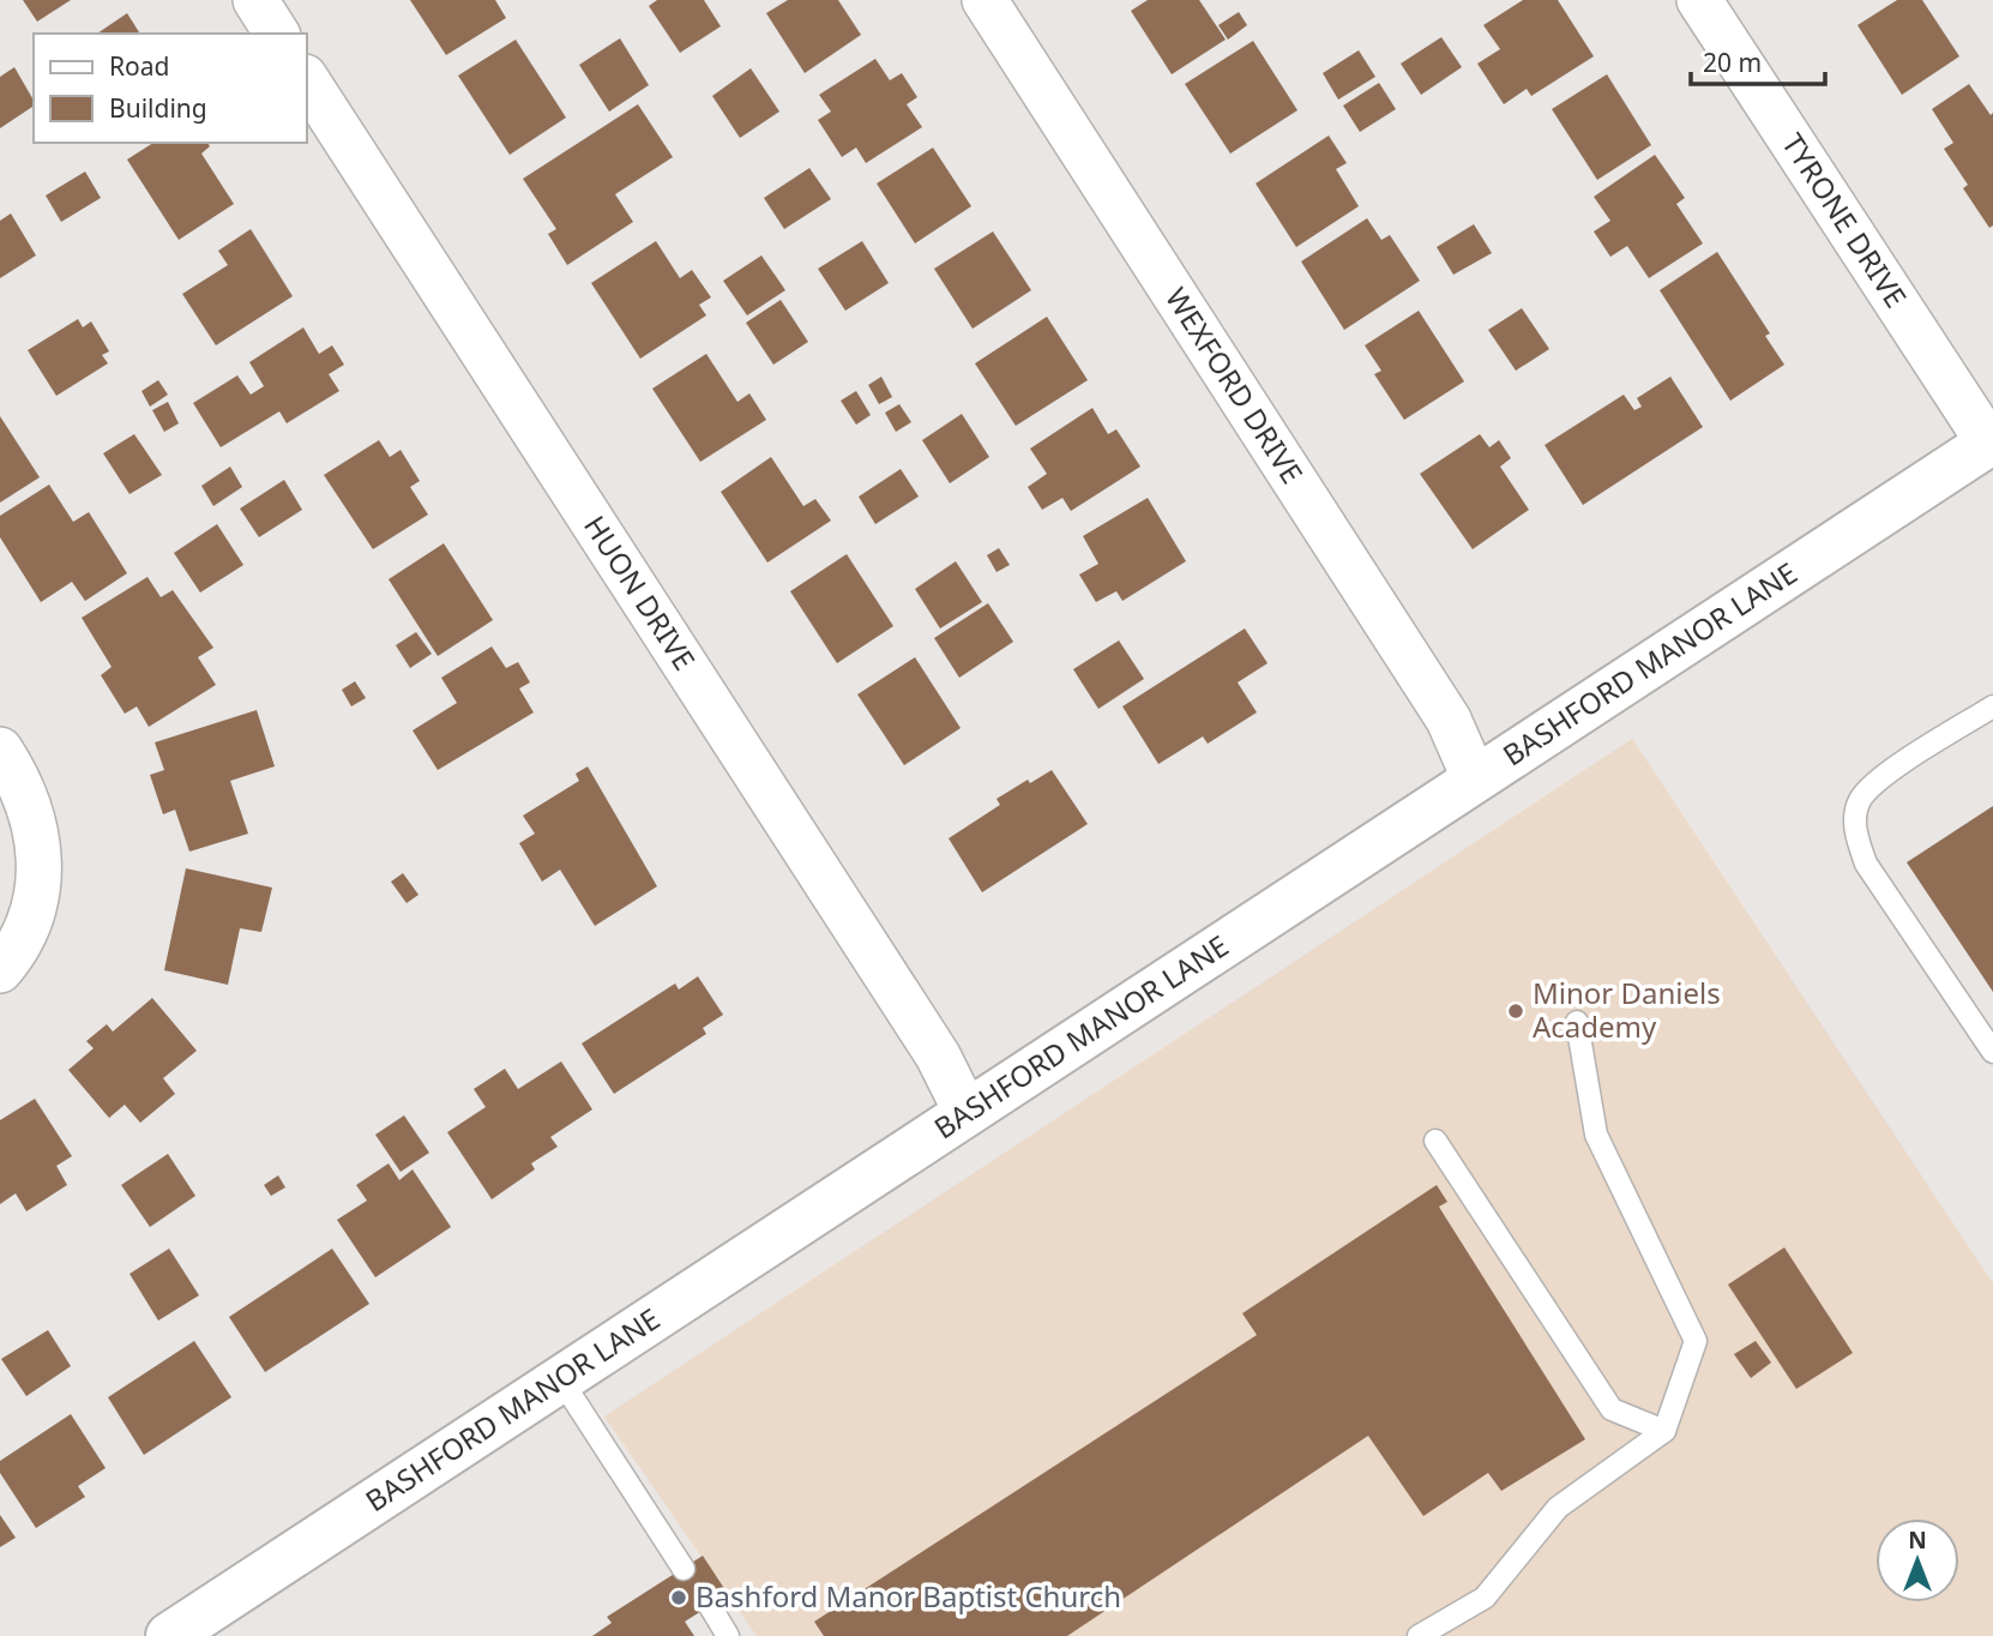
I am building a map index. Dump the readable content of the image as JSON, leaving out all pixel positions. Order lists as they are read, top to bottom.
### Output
{
  "streets": {
    "street": [
      "TYRONE DRIVE",
      "WEXFORD DRIVE",
      "HUON DRIVE",
      "BASHFORD MANOR LANE"
    ]
  },
  "crossings": [
    ["TYRONE DRIVE", "BASHFORD MANOR LANE"],
    ["WEXFORD DRIVE", "BASHFORD MANOR LANE"],
    ["HUON DRIVE", "BASHFORD MANOR LANE"]
  ],
  "places": ["Minor Daniels Academy", "Bashford Manor Baptist Church"],
  "legend": ["Road", "Building"],
  "scale_bar": "20 m",
  "north": "top"
}
